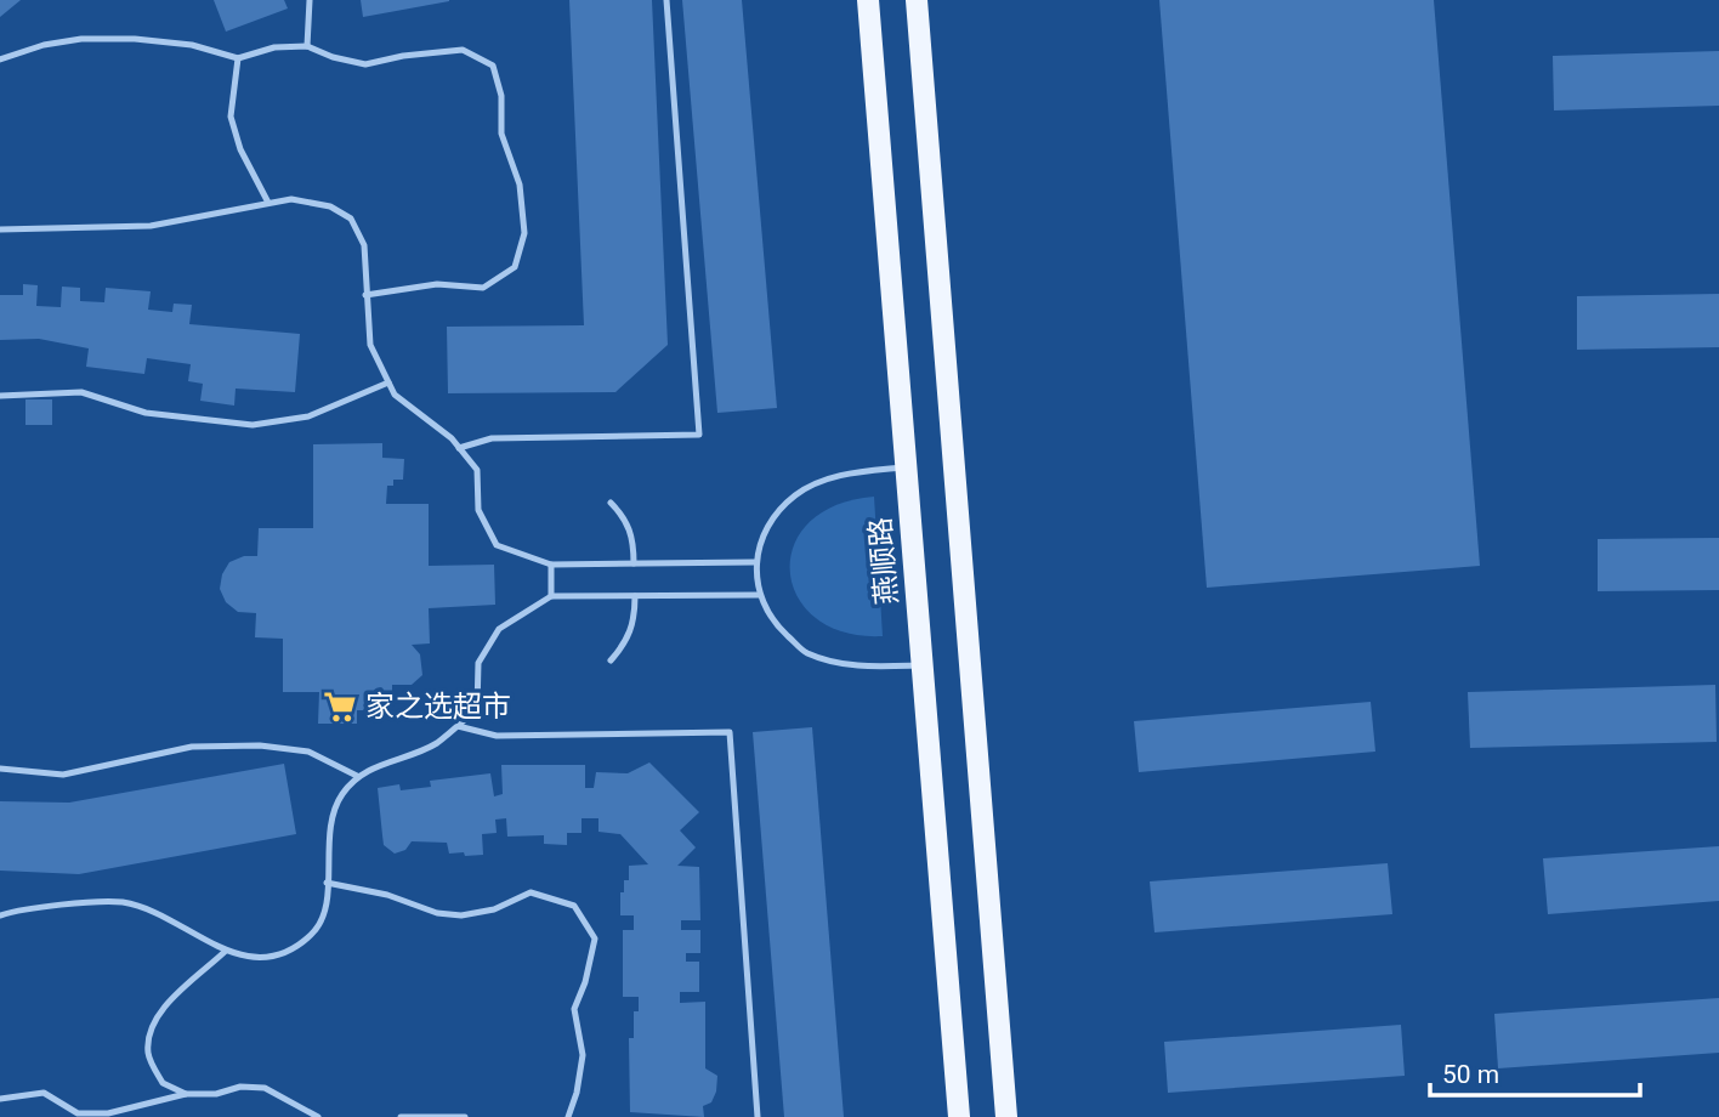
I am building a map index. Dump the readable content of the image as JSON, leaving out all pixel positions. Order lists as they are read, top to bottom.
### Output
{
  "streets": {
    "main road": ["燕顺路"]
  },
  "places": {
    "supermarket": ["家之选超市"]
  },
  "scale_bar": "50 m"
}
